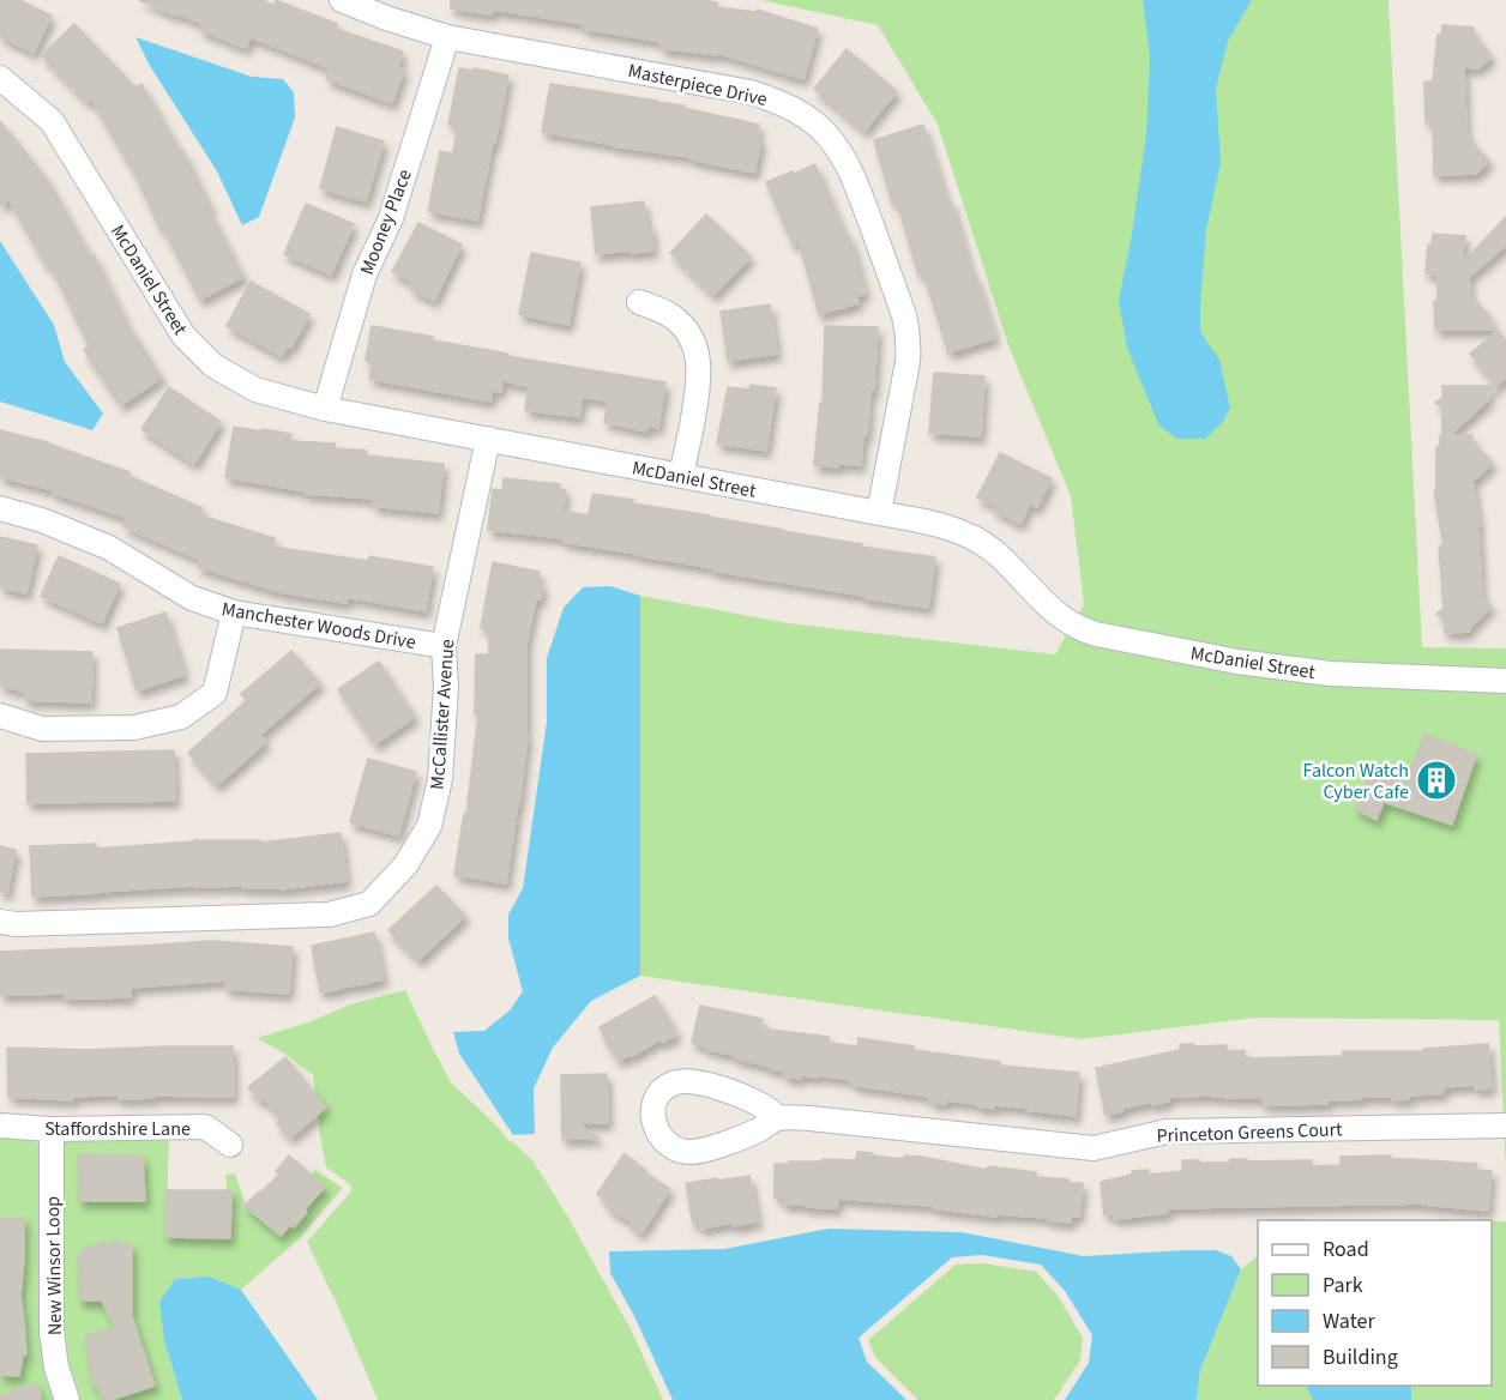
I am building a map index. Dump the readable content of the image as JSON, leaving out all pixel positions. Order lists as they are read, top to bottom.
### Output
{
  "streets": {
    "street": [
      "Masterpiece Drive",
      "Mooney Place",
      "McDaniel Street",
      "Manchester Woods Drive",
      "McCallister Avenue",
      "Staffordshire Lane",
      "Princeton Greens Court",
      "New Winsor Loop"
    ]
  },
  "crossings": [
    ["Masterpiece Drive", "Mooney Place"],
    ["Masterpiece Drive", "McDaniel Street"],
    ["Mooney Place", "McDaniel Street"],
    ["McDaniel Street", "McCallister Avenue"],
    ["Manchester Woods Drive", "McCallister Avenue"],
    ["Staffordshire Lane", "New Winsor Loop"]
  ],
  "places": {
    "building": ["Falcon Watch Cyber Cafe"]
  },
  "legend": [
    "Road",
    "Park",
    "Water",
    "Building"
  ]
}
